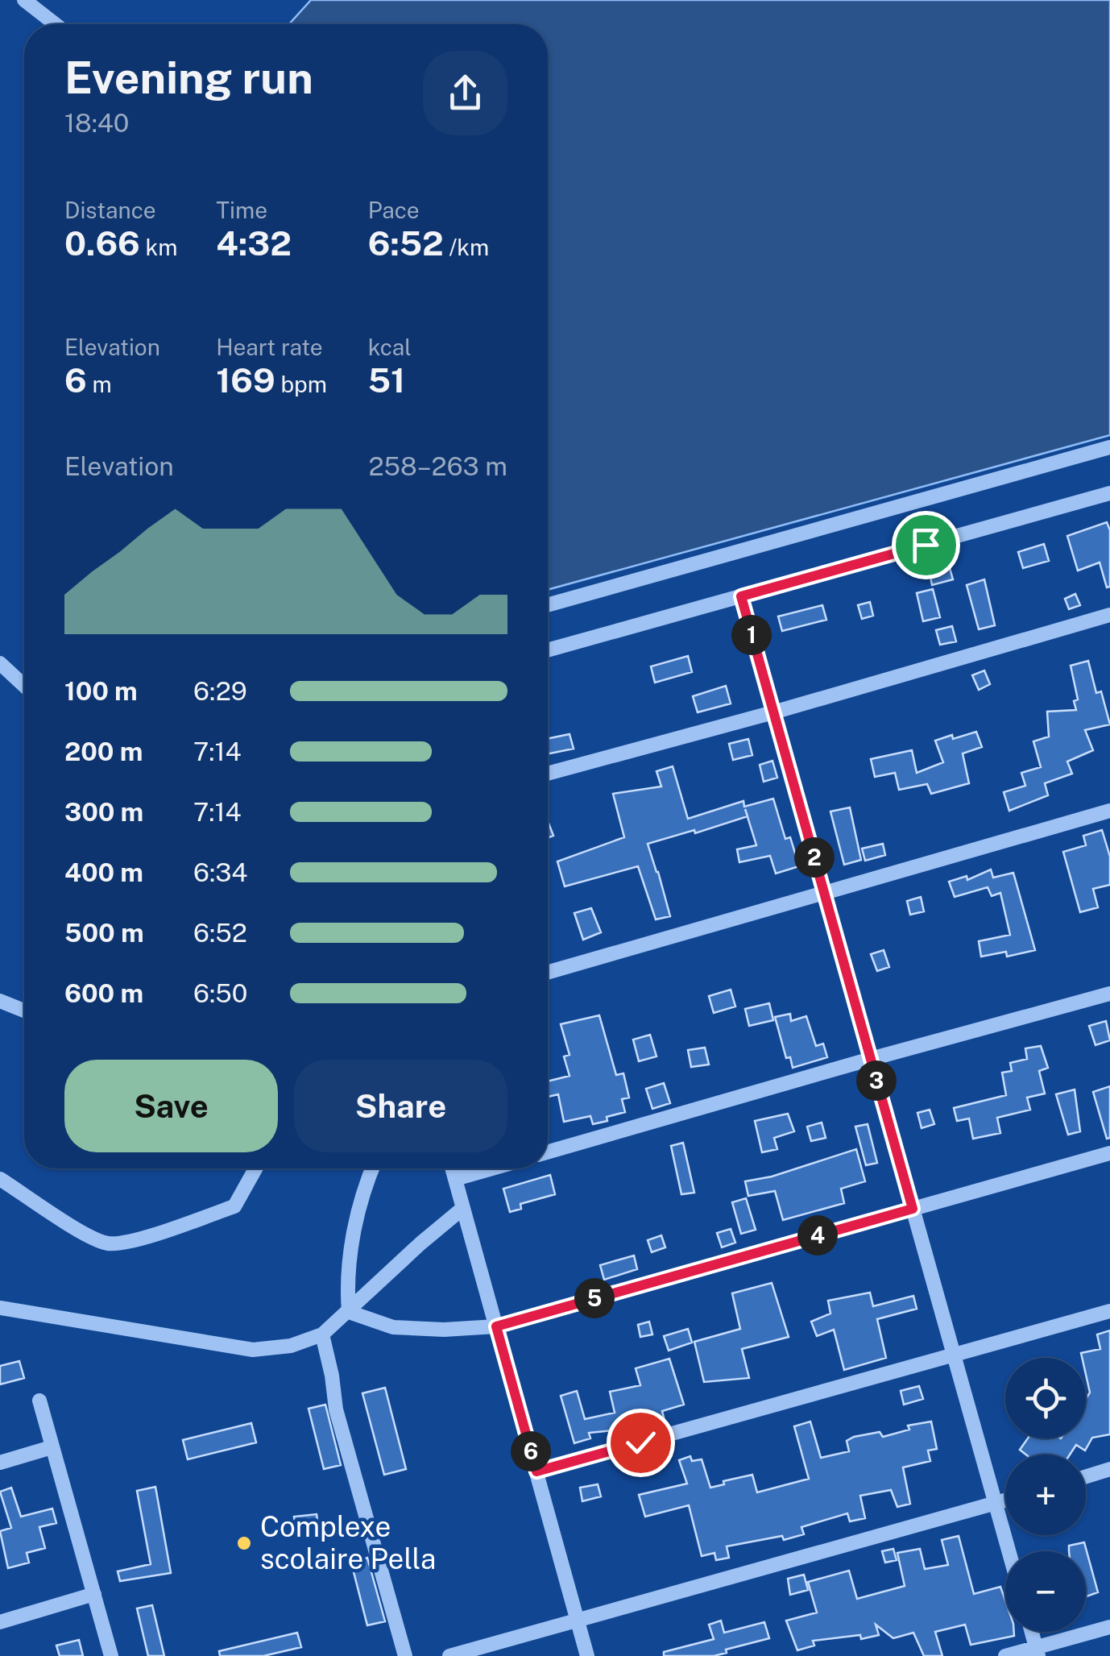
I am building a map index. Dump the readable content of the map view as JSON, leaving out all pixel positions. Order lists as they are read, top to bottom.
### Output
{
  "places": ["Complexe scolaire Pella"],
  "page": {
    "heading": ["Evening run", "18:40"],
    "stats": [
      ["Distance", "0.66 km"],
      ["Time", "4:32"],
      ["Pace", "6:52 /km"],
      ["Elevation", "6 m"],
      ["Heart rate", "169 bpm"],
      ["kcal", "51"]
    ],
    "chart": ["Elevation", "258–263 m"],
    "pins": [
      "1",
      "2",
      "3",
      "4",
      "5",
      "6"
    ],
    "list": [
      {
        "name": "100 m",
        "note": "6:29"
      },
      {
        "name": "200 m",
        "note": "7:14"
      },
      {
        "name": "300 m",
        "note": "7:14"
      },
      {
        "name": "400 m",
        "note": "6:34"
      },
      {
        "name": "500 m",
        "note": "6:52"
      },
      {
        "name": "600 m",
        "note": "6:50"
      }
    ],
    "buttons": ["Save", "Share"],
    "map_buttons": ["+", "−"]
  }
}
